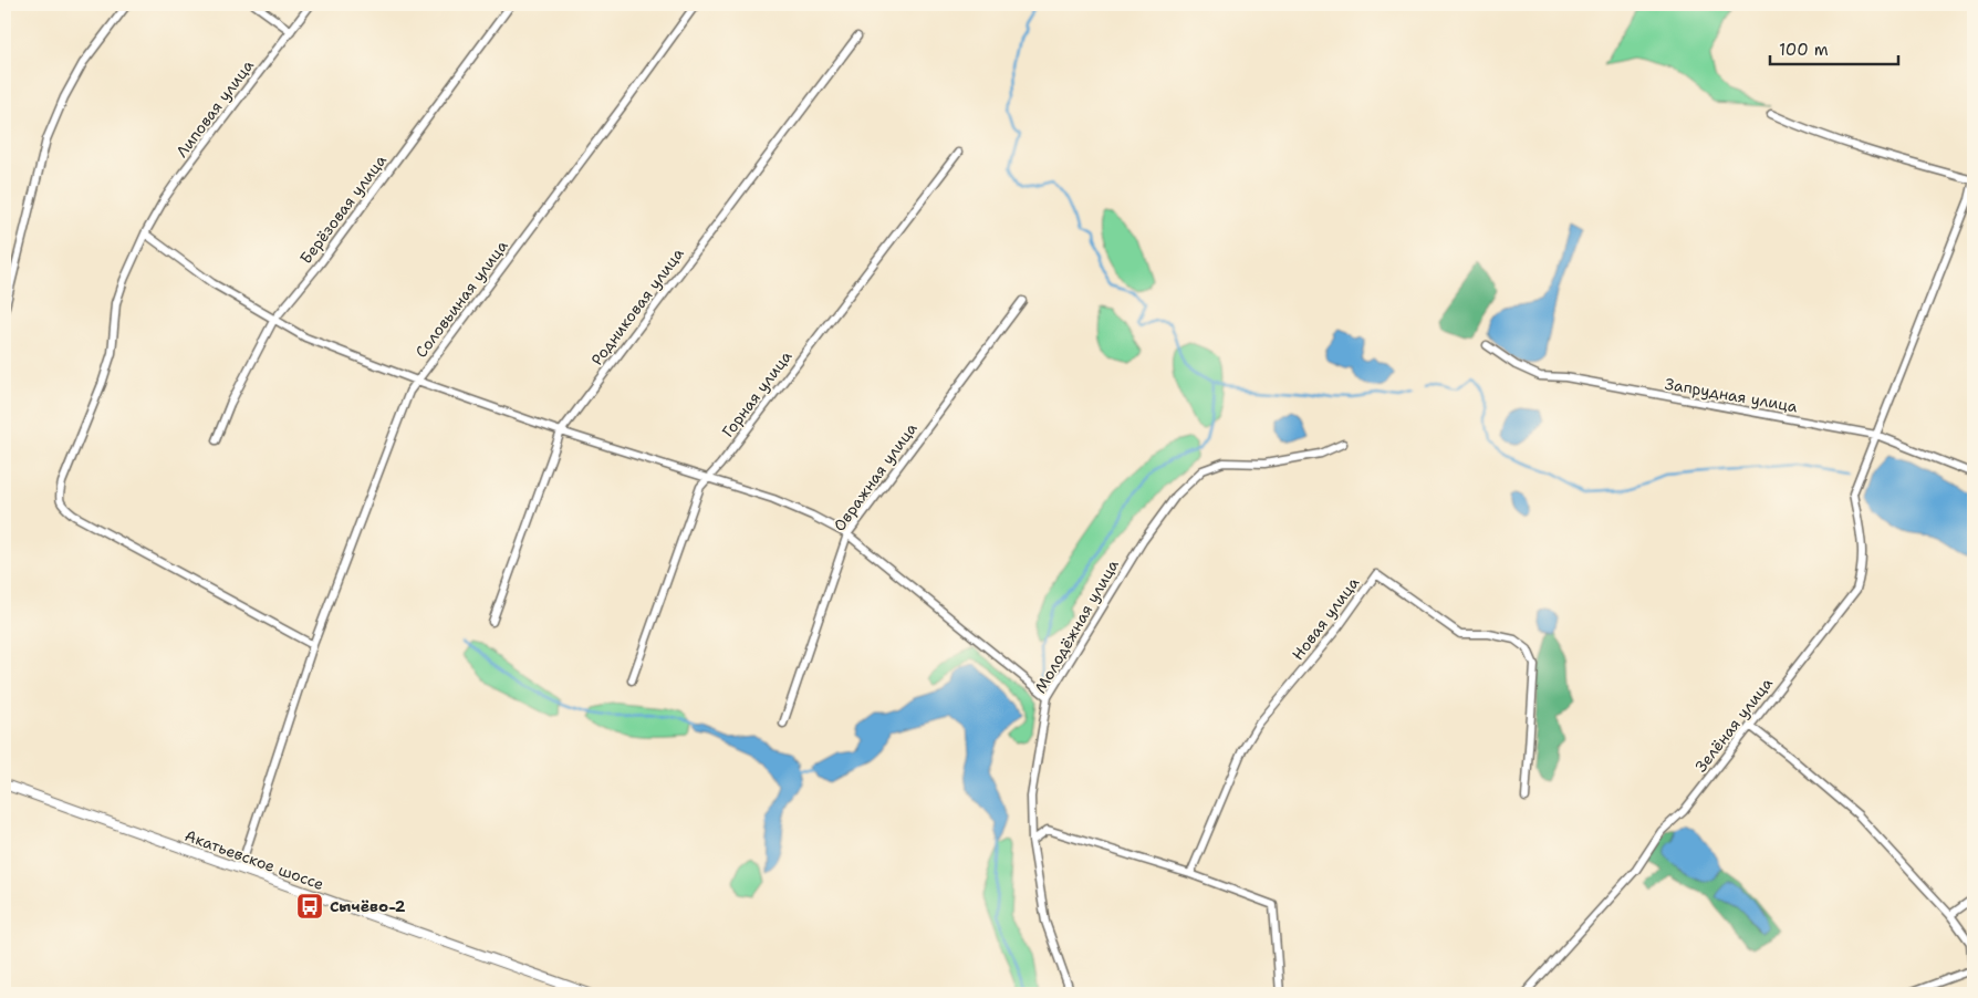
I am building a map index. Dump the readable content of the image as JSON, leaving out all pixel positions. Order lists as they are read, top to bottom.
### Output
{
  "streets": {
    "street": [
      "Липовая улица",
      "Берёзовая улица",
      "Соловьиная улица",
      "Родниковая улица",
      "Горная улица",
      "Запрудная улица",
      "Овражная улица",
      "Новая улица",
      "Молодёжная улица",
      "Зелёная улица",
      "Акатьевское шоссе"
    ]
  },
  "crossings": [
    ["Липовая улица", "Соловьиная улица"],
    ["Соловьиная улица", "Акатьевское шоссе"],
    ["Запрудная улица", "Зелёная улица"]
  ],
  "places": {
    "bus stop": ["Сычёво-2"]
  },
  "scale_bar": "100 m"
}
